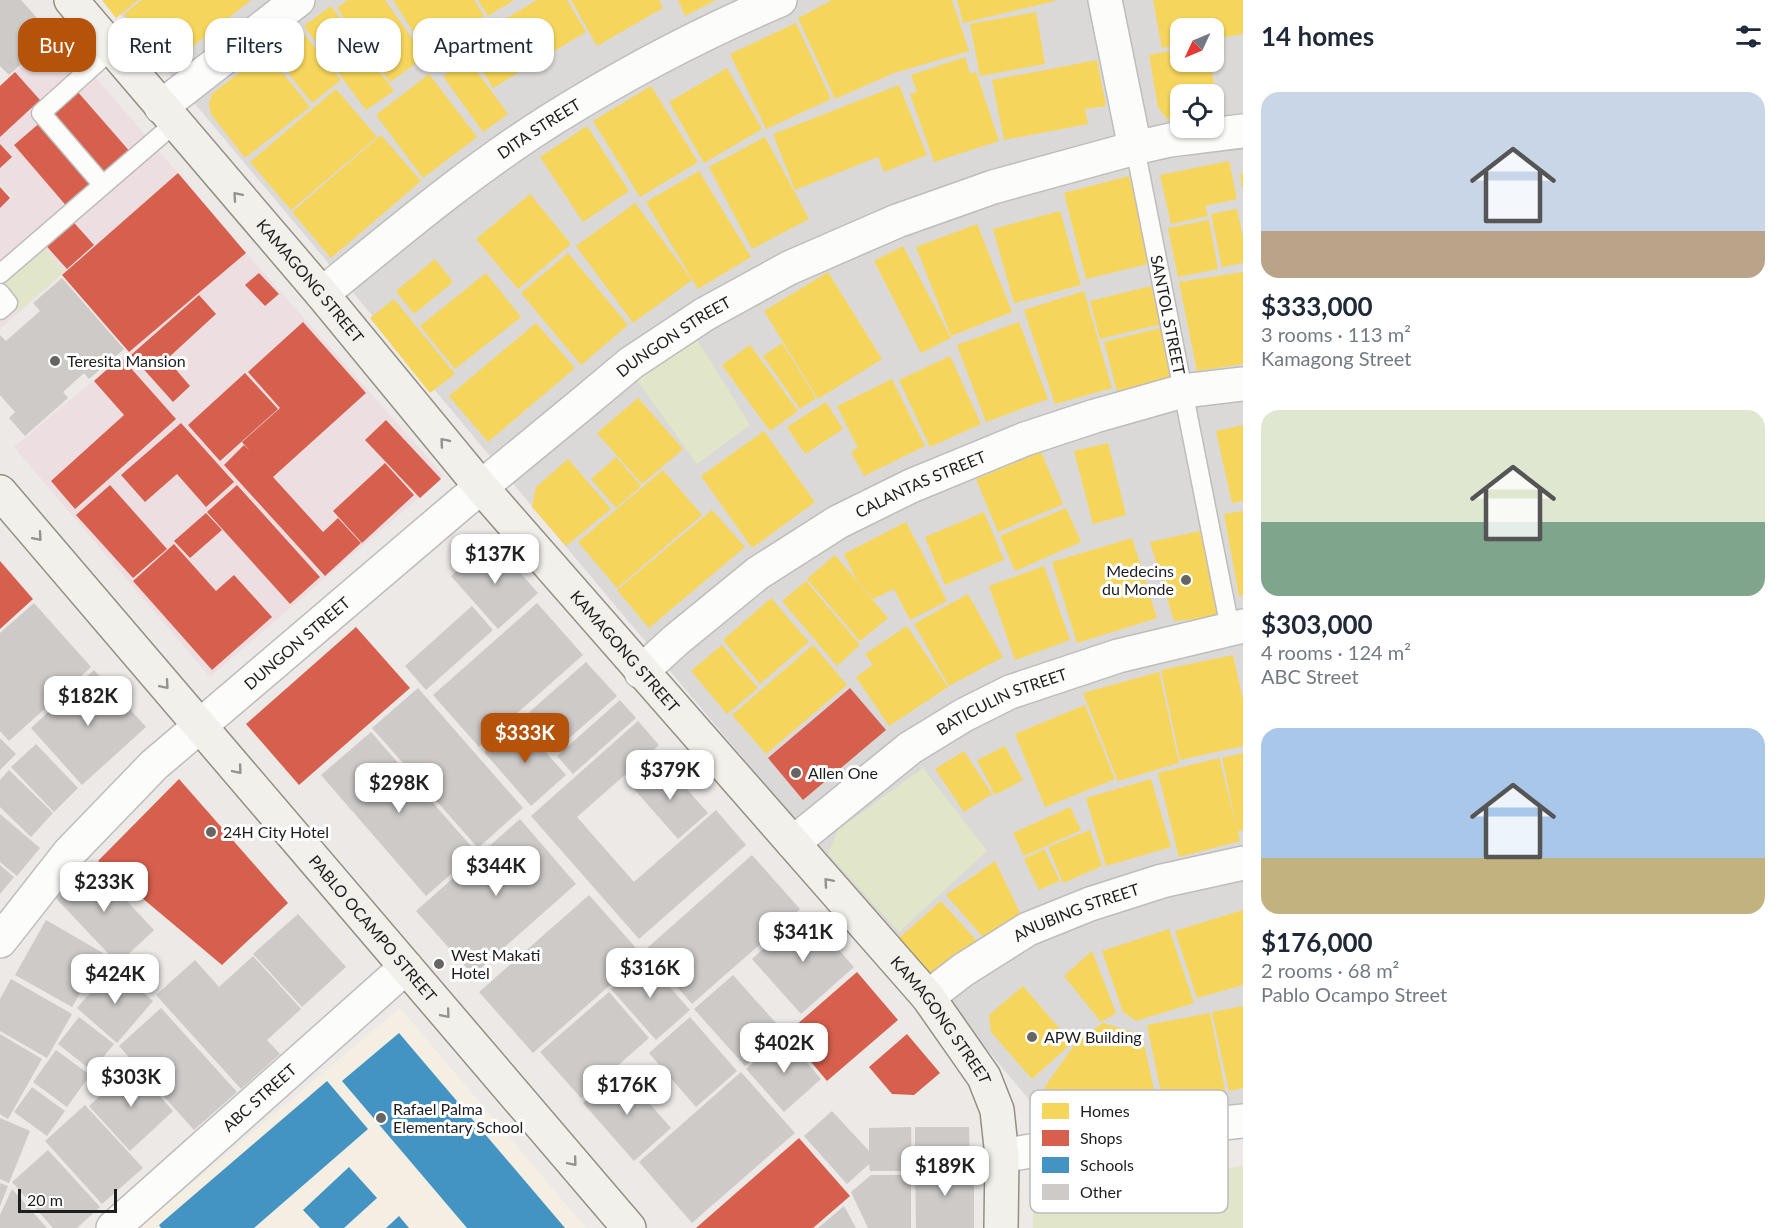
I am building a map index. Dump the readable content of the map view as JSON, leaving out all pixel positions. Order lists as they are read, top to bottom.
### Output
{
  "streets": {
    "main road": ["KAMAGONG STREET", "PABLO OCAMPO STREET"],
    "street": [
      "DITA STREET",
      "SANTOL STREET",
      "DUNGON STREET",
      "CALANTAS STREET",
      "BATICULIN STREET",
      "ANUBING STREET",
      "ABC STREET"
    ]
  },
  "crossings": [
    ["DITA STREET", "KAMAGONG STREET"],
    ["KAMAGONG STREET", "DUNGON STREET"],
    ["KAMAGONG STREET", "CALANTAS STREET"],
    ["KAMAGONG STREET", "BATICULIN STREET"],
    ["KAMAGONG STREET", "ANUBING STREET"],
    ["SANTOL STREET", "DUNGON STREET"],
    ["SANTOL STREET", "CALANTAS STREET"],
    ["SANTOL STREET", "BATICULIN STREET"],
    ["DUNGON STREET", "PABLO OCAMPO STREET"],
    ["PABLO OCAMPO STREET", "ABC STREET"]
  ],
  "one_way": ["KAMAGONG STREET", "PABLO OCAMPO STREET"],
  "places": [
    "Teresita Mansion",
    "Medecins du Monde",
    "Allen One",
    "24H City Hotel",
    "West Makati Hotel",
    "APW Building",
    "Rafael Palma Elementary School"
  ],
  "legend": [
    "Homes",
    "Shops",
    "Schools",
    "Other"
  ],
  "scale_bar": "20 m",
  "north": "bottom left",
  "page": {
    "heading": "14 homes",
    "chip": [
      "Buy",
      "Rent",
      "Filters",
      "New",
      "Apartment"
    ],
    "list": [
      {
        "name": "$333,000",
        "note": "3 rooms · 113 m² · Kamagong Street"
      },
      {
        "name": "$303,000",
        "note": "4 rooms · 124 m² · ABC Street"
      },
      {
        "name": "$176,000",
        "note": "2 rooms · 68 m² · Pablo Ocampo Street"
      }
    ],
    "price": [
      "$137K",
      "$182K",
      "$333K",
      "$379K",
      "$298K",
      "$344K",
      "$233K",
      "$341K",
      "$316K",
      "$424K",
      "$402K",
      "$303K",
      "$176K",
      "$189K"
    ],
    "scale": "20 m"
  }
}
